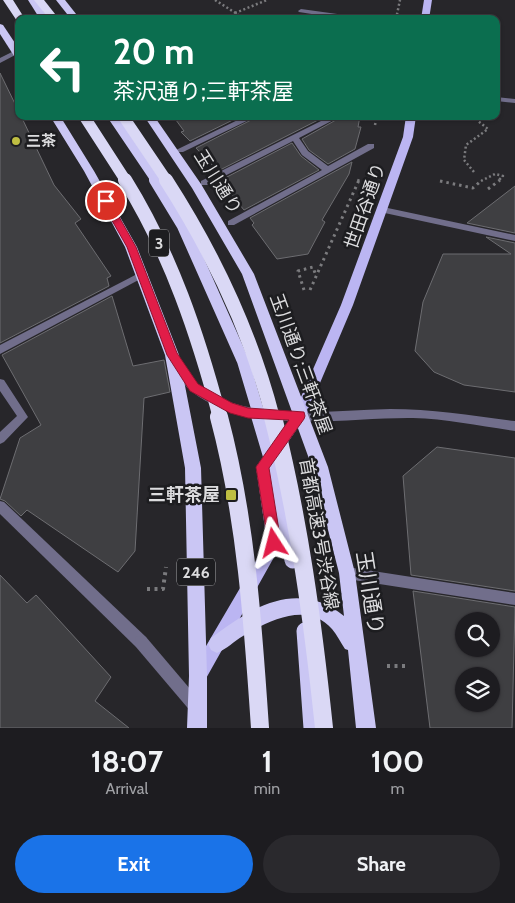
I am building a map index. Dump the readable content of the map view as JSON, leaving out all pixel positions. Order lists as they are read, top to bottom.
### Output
{
  "streets": {
    "highway": [
      "玉川通り",
      "3",
      "玉川通り;三軒茶屋",
      "首都高速3号渋谷線",
      "246"
    ],
    "main road": ["世田谷通り"]
  },
  "crossings": [
    ["玉川通り", "玉川通り;三軒茶屋"],
    ["世田谷通り", "玉川通り;三軒茶屋"],
    ["世田谷通り", "246"]
  ],
  "places": {
    "other": ["三茶"],
    "transit": ["三軒茶屋"]
  },
  "page": {
    "turn": ["20 m", "茶沢通り;三軒茶屋"],
    "eta": [
      "18:07",
      "Arrival",
      "1",
      "min",
      "100",
      "m"
    ],
    "buttons": ["Exit", "Share"]
  }
}
